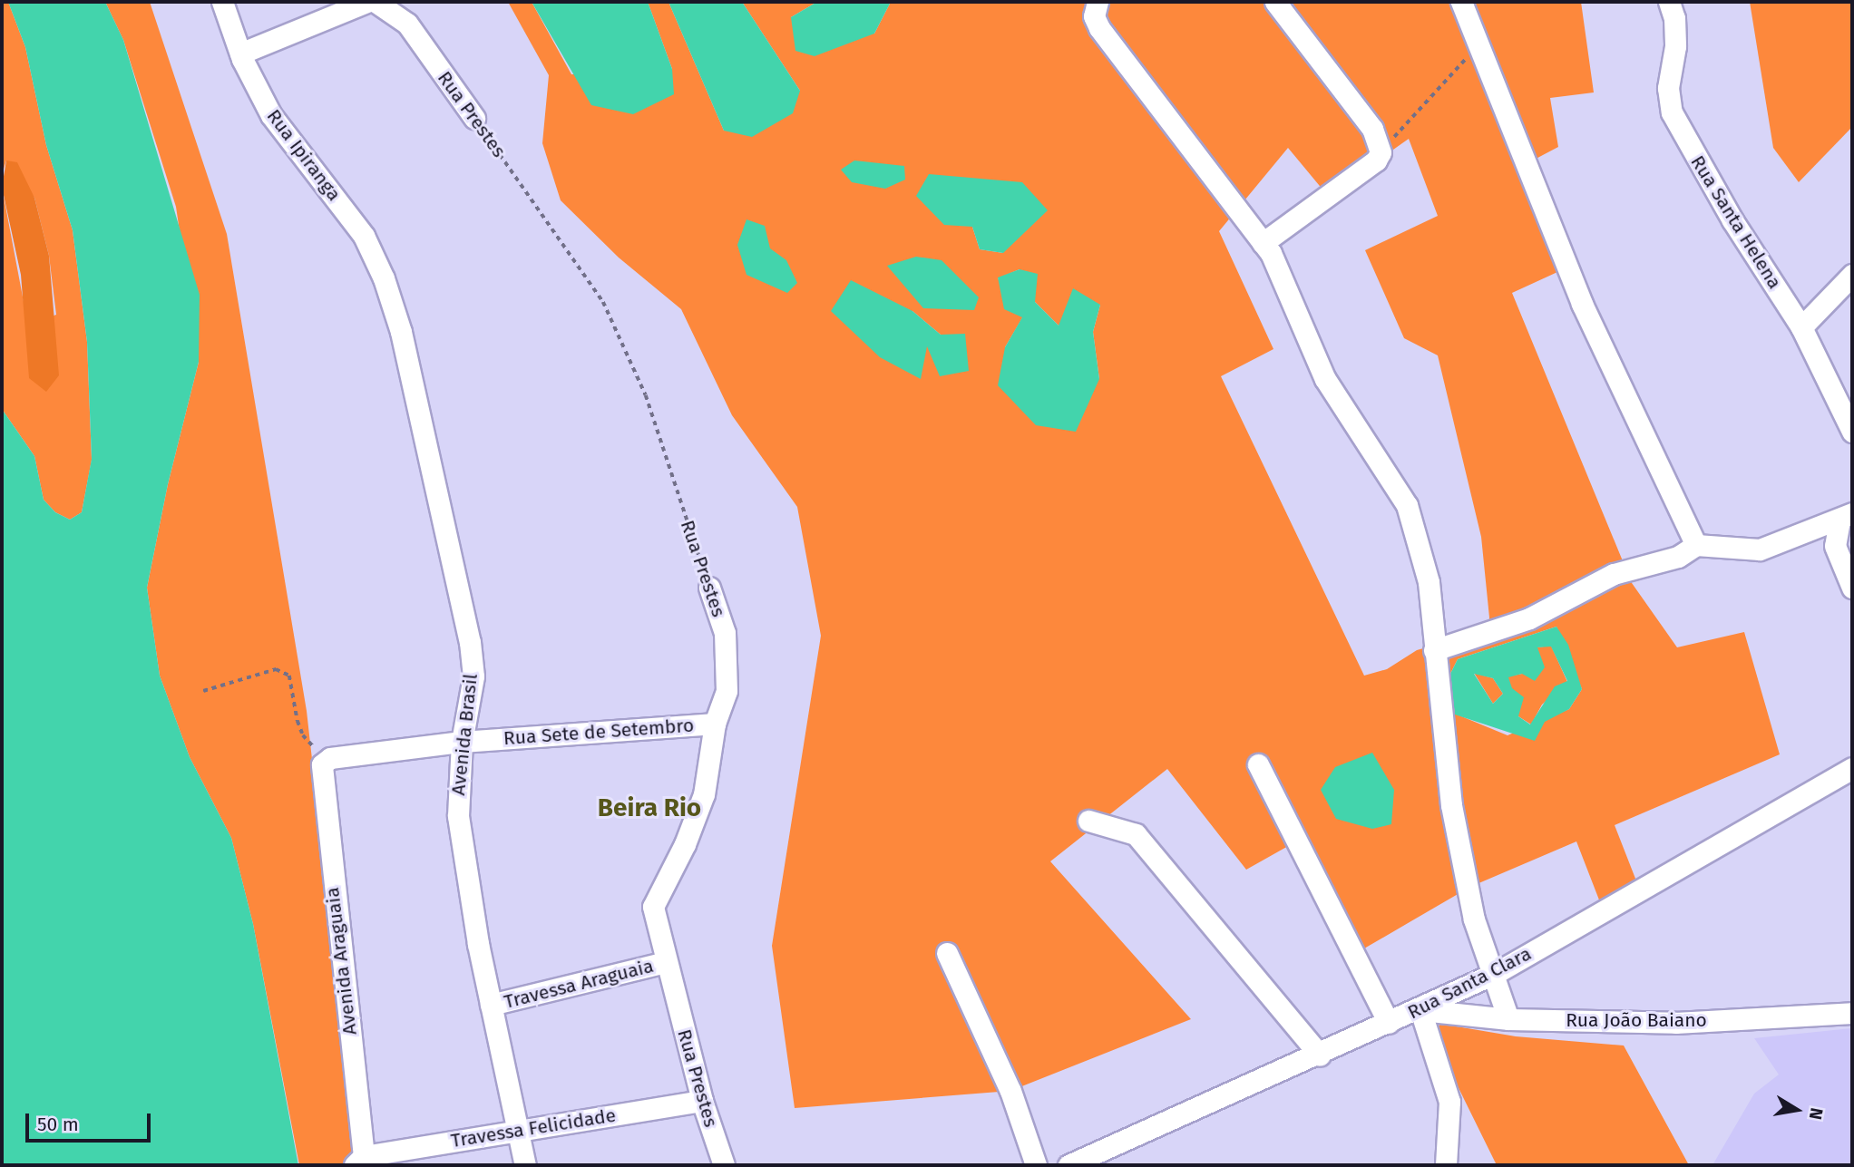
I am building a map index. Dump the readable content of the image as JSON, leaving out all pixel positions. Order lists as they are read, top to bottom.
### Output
{
  "streets": {
    "street": [
      "Rua Prestes",
      "Rua Ipiranga",
      "Rua Santa Helena",
      "Rua Sete de Setembro",
      "Avenida Brasil",
      "Avenida Araguaia",
      "Rua Santa Clara",
      "Travessa Araguaia",
      "Rua João Baiano",
      "Travessa Felicidade"
    ]
  },
  "crossings": [
    ["Rua Prestes", "Rua Sete de Setembro"],
    ["Rua Prestes", "Travessa Araguaia"],
    ["Rua Prestes", "Travessa Felicidade"],
    ["Rua Ipiranga", "Avenida Brasil"],
    ["Rua Sete de Setembro", "Avenida Brasil"],
    ["Rua Sete de Setembro", "Avenida Araguaia"],
    ["Avenida Brasil", "Travessa Araguaia"],
    ["Avenida Brasil", "Travessa Felicidade"],
    ["Avenida Araguaia", "Travessa Felicidade"],
    ["Rua Santa Clara", "Rua João Baiano"]
  ],
  "districts": ["Beira Rio"],
  "scale_bar": "50 m",
  "north": "right"
}
